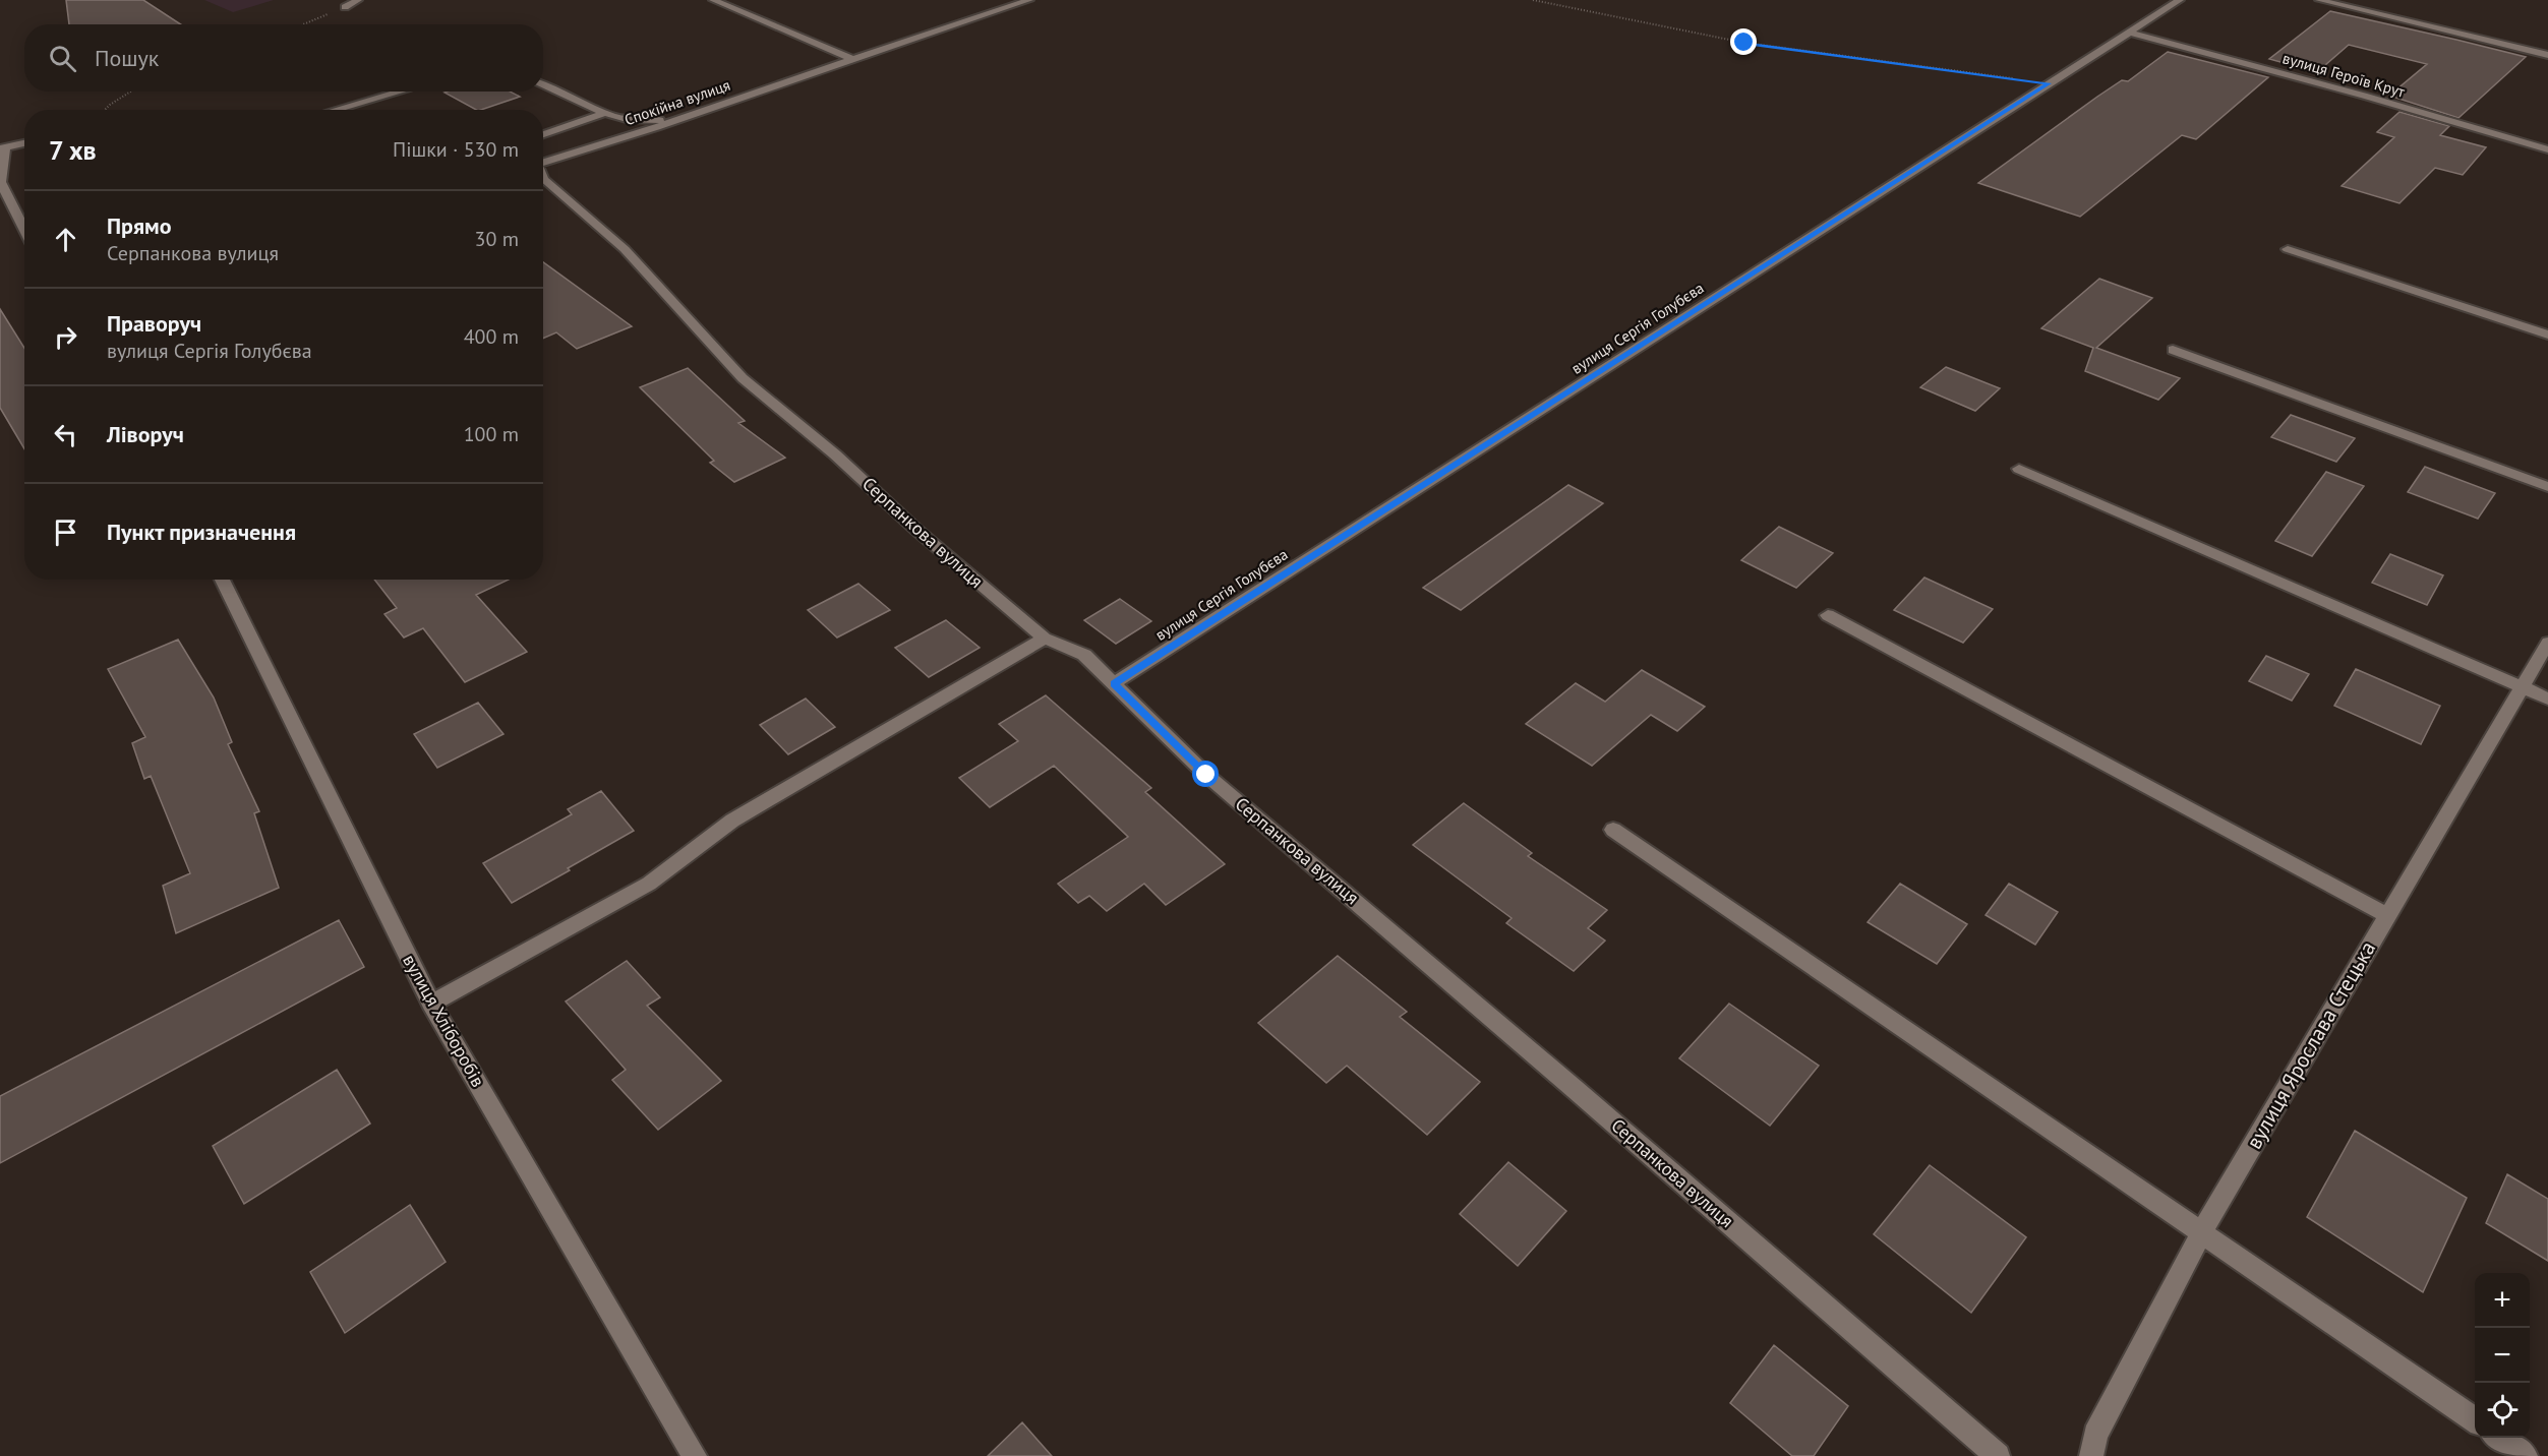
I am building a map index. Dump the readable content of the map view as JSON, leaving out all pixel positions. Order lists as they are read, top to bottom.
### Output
{
  "streets": {
    "street": [
      "вулиця Героїв Крут",
      "Спокійна вулиця",
      "вулиця Сергія Голубєва",
      "Серпанкова вулиця",
      "вулиця Хліборобів",
      "вулиця Ярослава Стецька"
    ]
  },
  "crossings": [
    ["вулиця Героїв Крут", "вулиця Сергія Голубєва"],
    ["вулиця Сергія Голубєва", "Серпанкова вулиця"]
  ],
  "page": {
    "search": "Пошук",
    "heading": ["7 хв", "Пішки · 530 m"],
    "list": [
      ["Прямо", "Серпанкова вулиця", "30 m"],
      ["Праворуч", "вулиця Сергія Голубєва", "400 m"],
      ["Ліворуч", "100 m"],
      "Пункт призначення"
    ],
    "map_buttons": ["+", "−"]
  }
}
